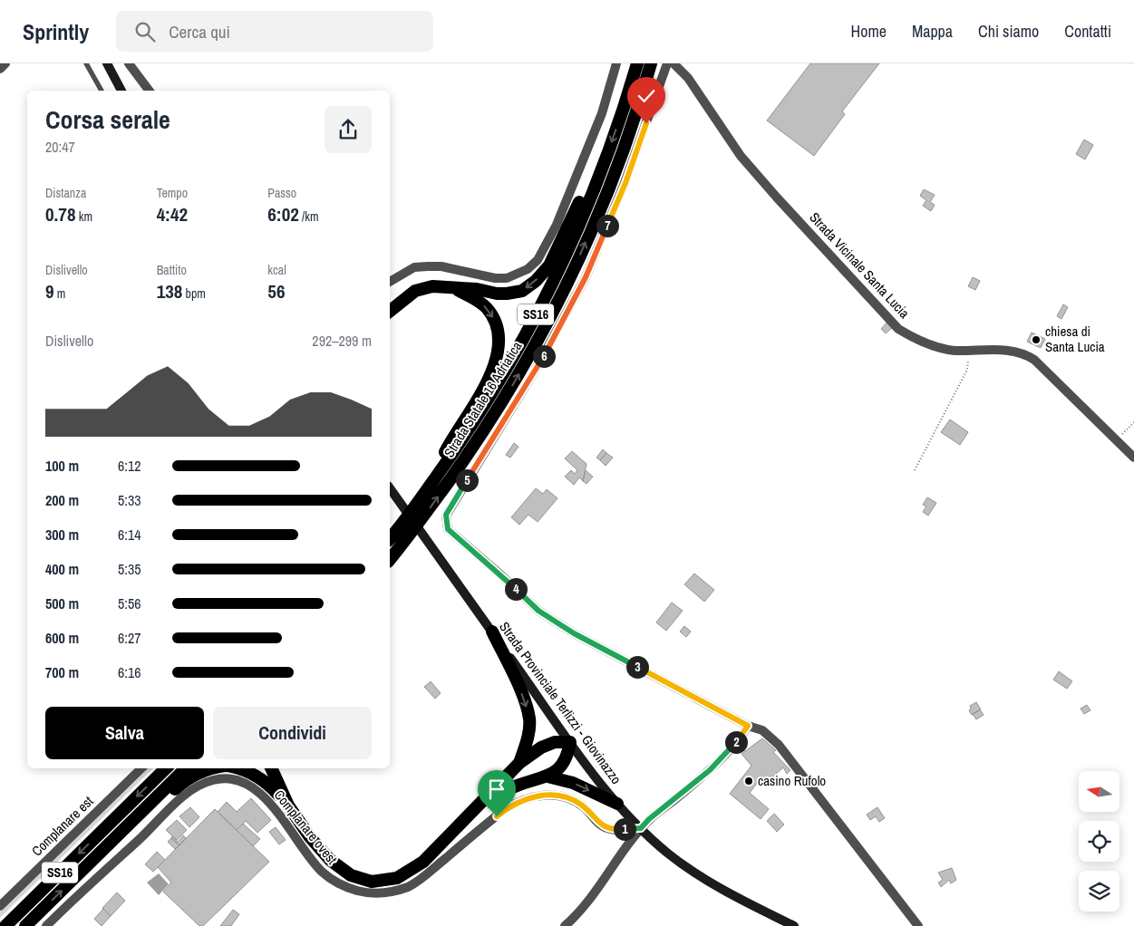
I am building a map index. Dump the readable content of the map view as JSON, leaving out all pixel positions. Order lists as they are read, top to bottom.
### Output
{
  "streets": {
    "highway": ["SS16", "Strada Statale 16 Adriatica"],
    "main road": ["Strada Provinciale Terlizzi - Giovinazzo"],
    "street": ["Strada Vicinale Santa Lucia", "Complanare est", "Complanare ovest"]
  },
  "crossings": [
    ["Strada Provinciale Terlizzi - Giovinazzo", "Complanare ovest"]
  ],
  "places": ["chiesa di Santa Lucia", "casino Rufolo"],
  "north": "left",
  "page": {
    "header": "Sprintly",
    "search": "Cerca qui",
    "nav": [
      "Home",
      "Mappa",
      "Chi siamo",
      "Contatti"
    ],
    "heading": ["Corsa serale", "20:47"],
    "stats": [
      ["Distanza", "0.78 km"],
      ["Tempo", "4:42"],
      ["Passo", "6:02 /km"],
      ["Dislivello", "9 m"],
      ["Battito", "138 bpm"],
      ["kcal", "56"]
    ],
    "pins": [
      "7",
      "6",
      "5",
      "4",
      "3",
      "2",
      "1"
    ],
    "chart": ["Dislivello", "292–299 m"],
    "list": [
      {
        "name": "100 m",
        "note": "6:12"
      },
      {
        "name": "200 m",
        "note": "5:33"
      },
      {
        "name": "300 m",
        "note": "6:14"
      },
      {
        "name": "400 m",
        "note": "5:35"
      },
      {
        "name": "500 m",
        "note": "5:56"
      },
      {
        "name": "600 m",
        "note": "6:27"
      },
      {
        "name": "700 m",
        "note": "6:16"
      }
    ],
    "buttons": ["Salva", "Condividi"]
  }
}
